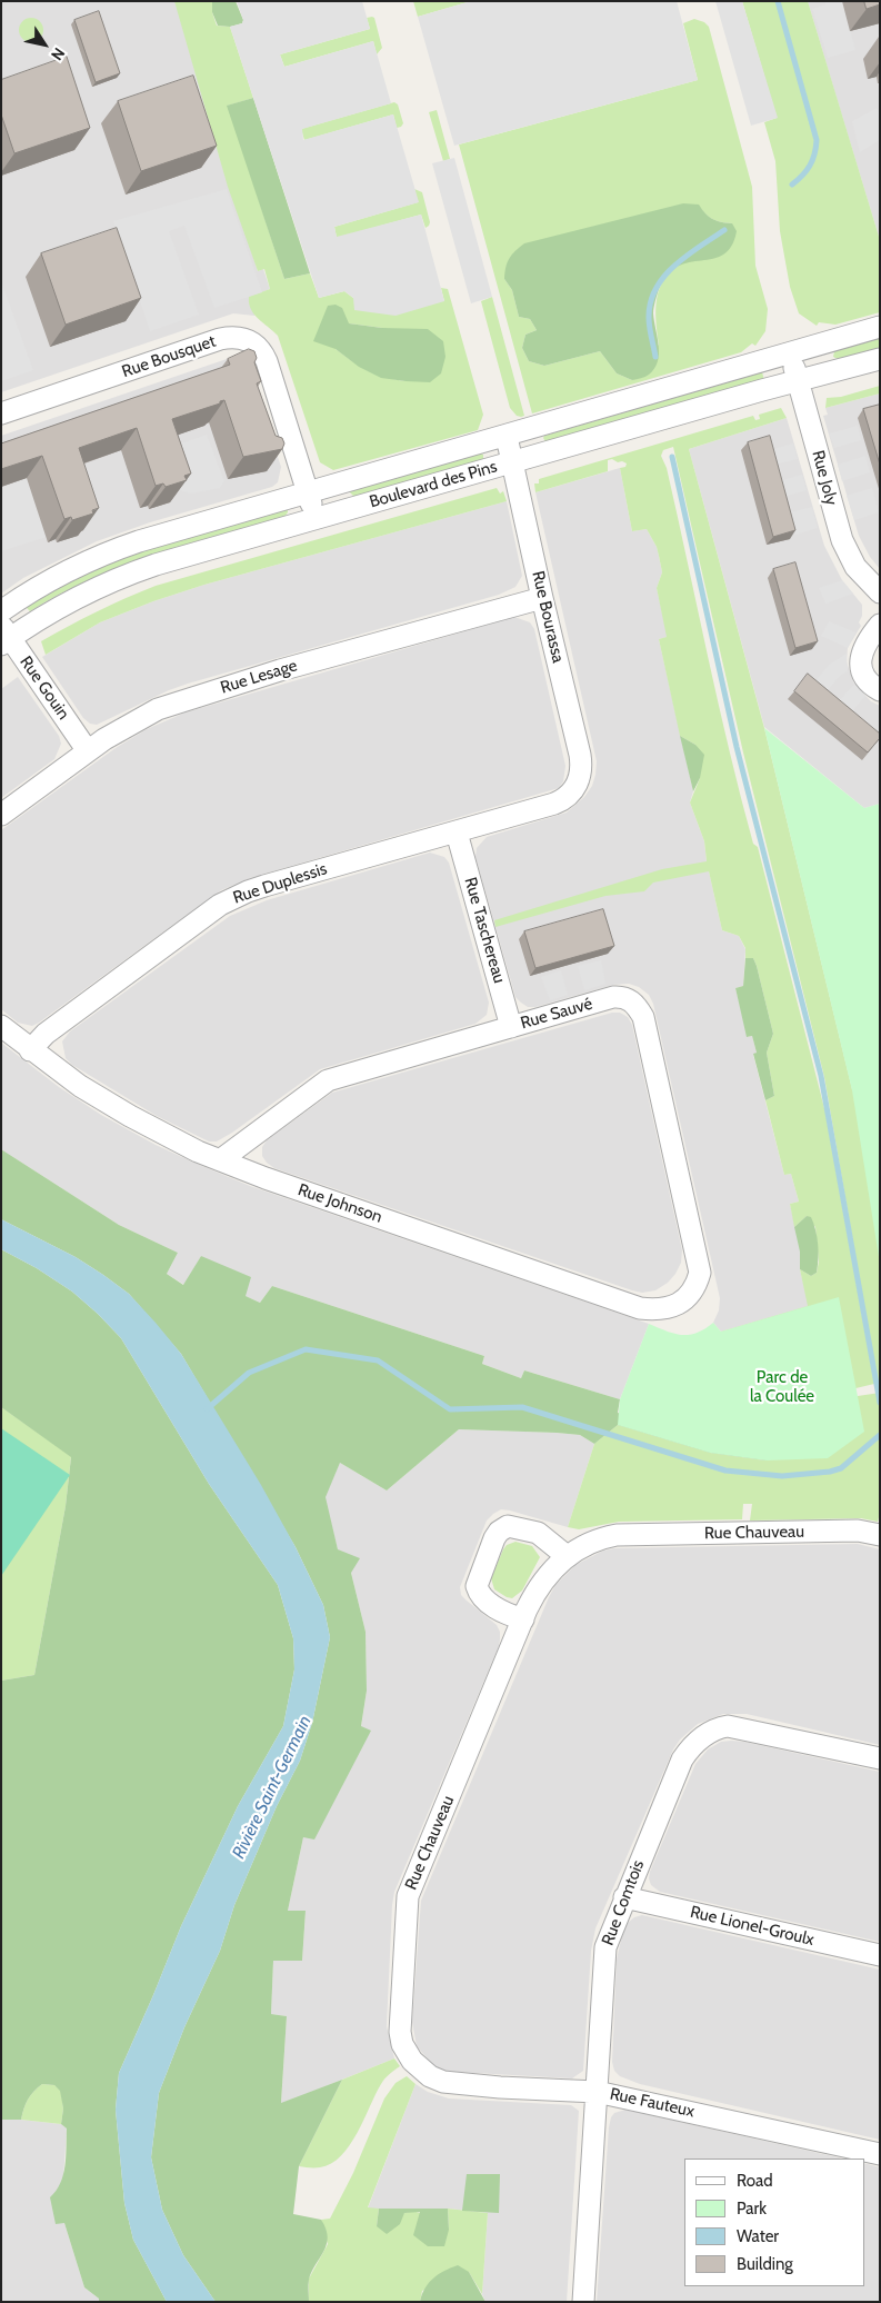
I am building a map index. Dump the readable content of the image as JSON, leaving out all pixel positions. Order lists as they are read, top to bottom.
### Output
{
  "streets": {
    "street": [
      "Rue Bousquet",
      "Rue Joly",
      "Boulevard des Pins",
      "Rue Bourassa",
      "Rue Lesage",
      "Rue Gouin",
      "Rue Duplessis",
      "Rue Taschereau",
      "Rue Sauvé",
      "Rue Johnson",
      "Rue Chauveau",
      "Rue Comtois",
      "Rue Lionel-Groulx",
      "Rue Fauteux"
    ]
  },
  "crossings": [
    ["Rue Bousquet", "Boulevard des Pins"],
    ["Rue Joly", "Boulevard des Pins"],
    ["Boulevard des Pins", "Rue Bourassa"],
    ["Boulevard des Pins", "Rue Gouin"],
    ["Rue Bourassa", "Rue Lesage"],
    ["Rue Bourassa", "Rue Duplessis"],
    ["Rue Lesage", "Rue Gouin"],
    ["Rue Duplessis", "Rue Taschereau"],
    ["Rue Duplessis", "Rue Johnson"],
    ["Rue Taschereau", "Rue Sauvé"],
    ["Rue Sauvé", "Rue Johnson"],
    ["Rue Chauveau", "Rue Fauteux"],
    ["Rue Comtois", "Rue Lionel-Groulx"],
    ["Rue Comtois", "Rue Fauteux"]
  ],
  "water": ["Rivière Saint-Germain"],
  "parks": ["Parc de la Coulée"],
  "legend": [
    "Road",
    "Park",
    "Water",
    "Building"
  ],
  "north": "bottom right"
}
